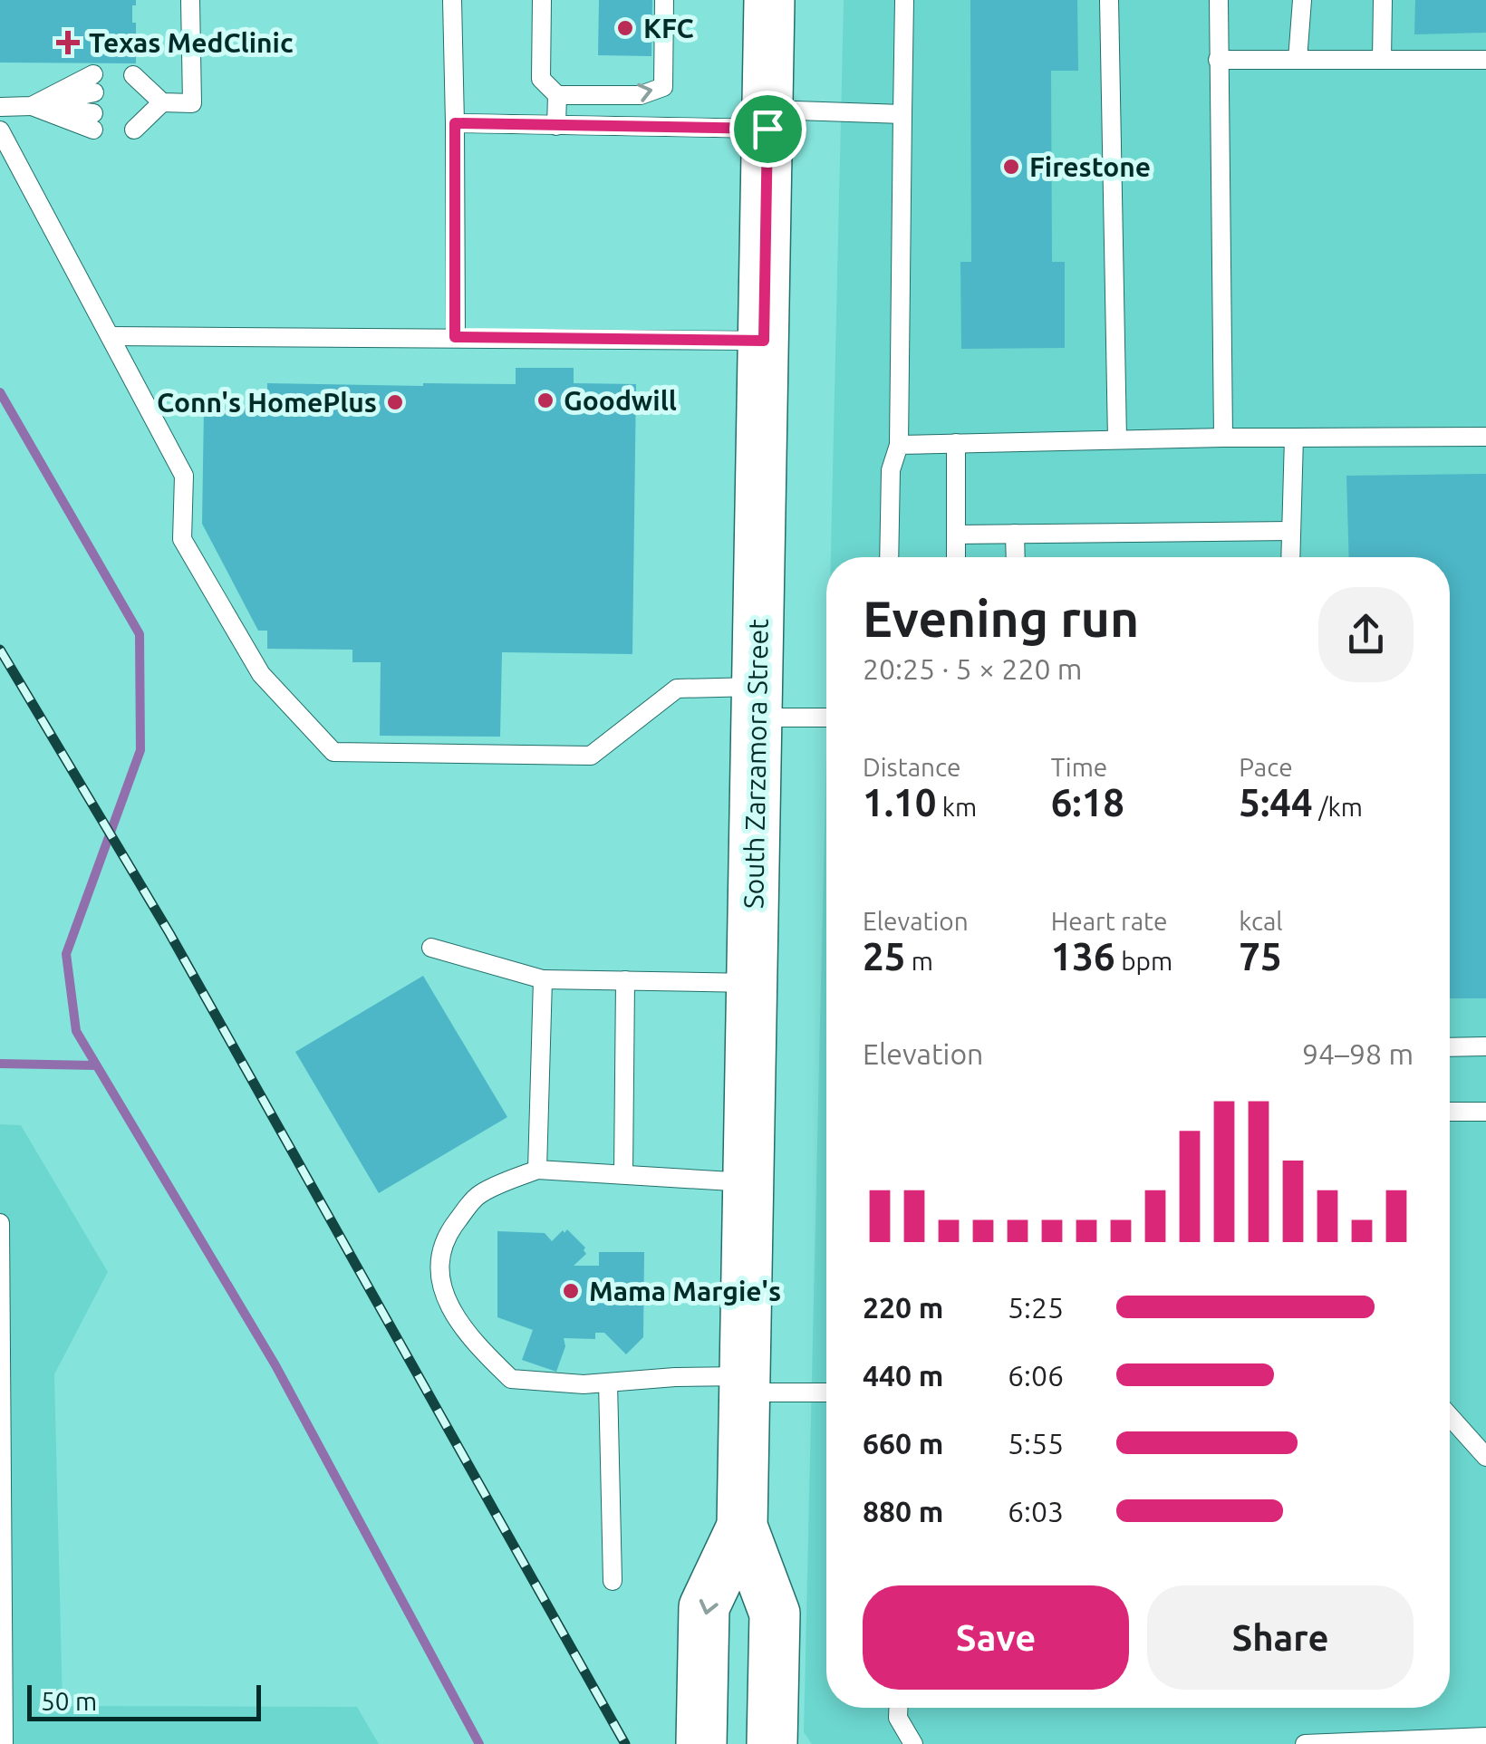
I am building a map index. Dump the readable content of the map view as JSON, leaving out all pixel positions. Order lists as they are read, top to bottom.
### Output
{
  "streets": {
    "main road": ["South Zarzamora Street"]
  },
  "places": {
    "other": [
      "KFC",
      "Firestone",
      "Goodwill",
      "Conn's HomePlus",
      "Mama Margie's"
    ],
    "health": ["Texas MedClinic"]
  },
  "scale_bar": "50 m",
  "page": {
    "heading": ["Evening run", "20:25 · 5 × 220 m"],
    "stats": [
      ["Distance", "1.10 km"],
      ["Time", "6:18"],
      ["Pace", "5:44 /km"],
      ["Elevation", "25 m"],
      ["Heart rate", "136 bpm"],
      ["kcal", "75"]
    ],
    "chart": ["Elevation", "94–98 m"],
    "list": [
      {
        "name": "220 m",
        "note": "5:25"
      },
      {
        "name": "440 m",
        "note": "6:06"
      },
      {
        "name": "660 m",
        "note": "5:55"
      },
      {
        "name": "880 m",
        "note": "6:03"
      }
    ],
    "buttons": ["Save", "Share"],
    "scale": "50 m"
  }
}
